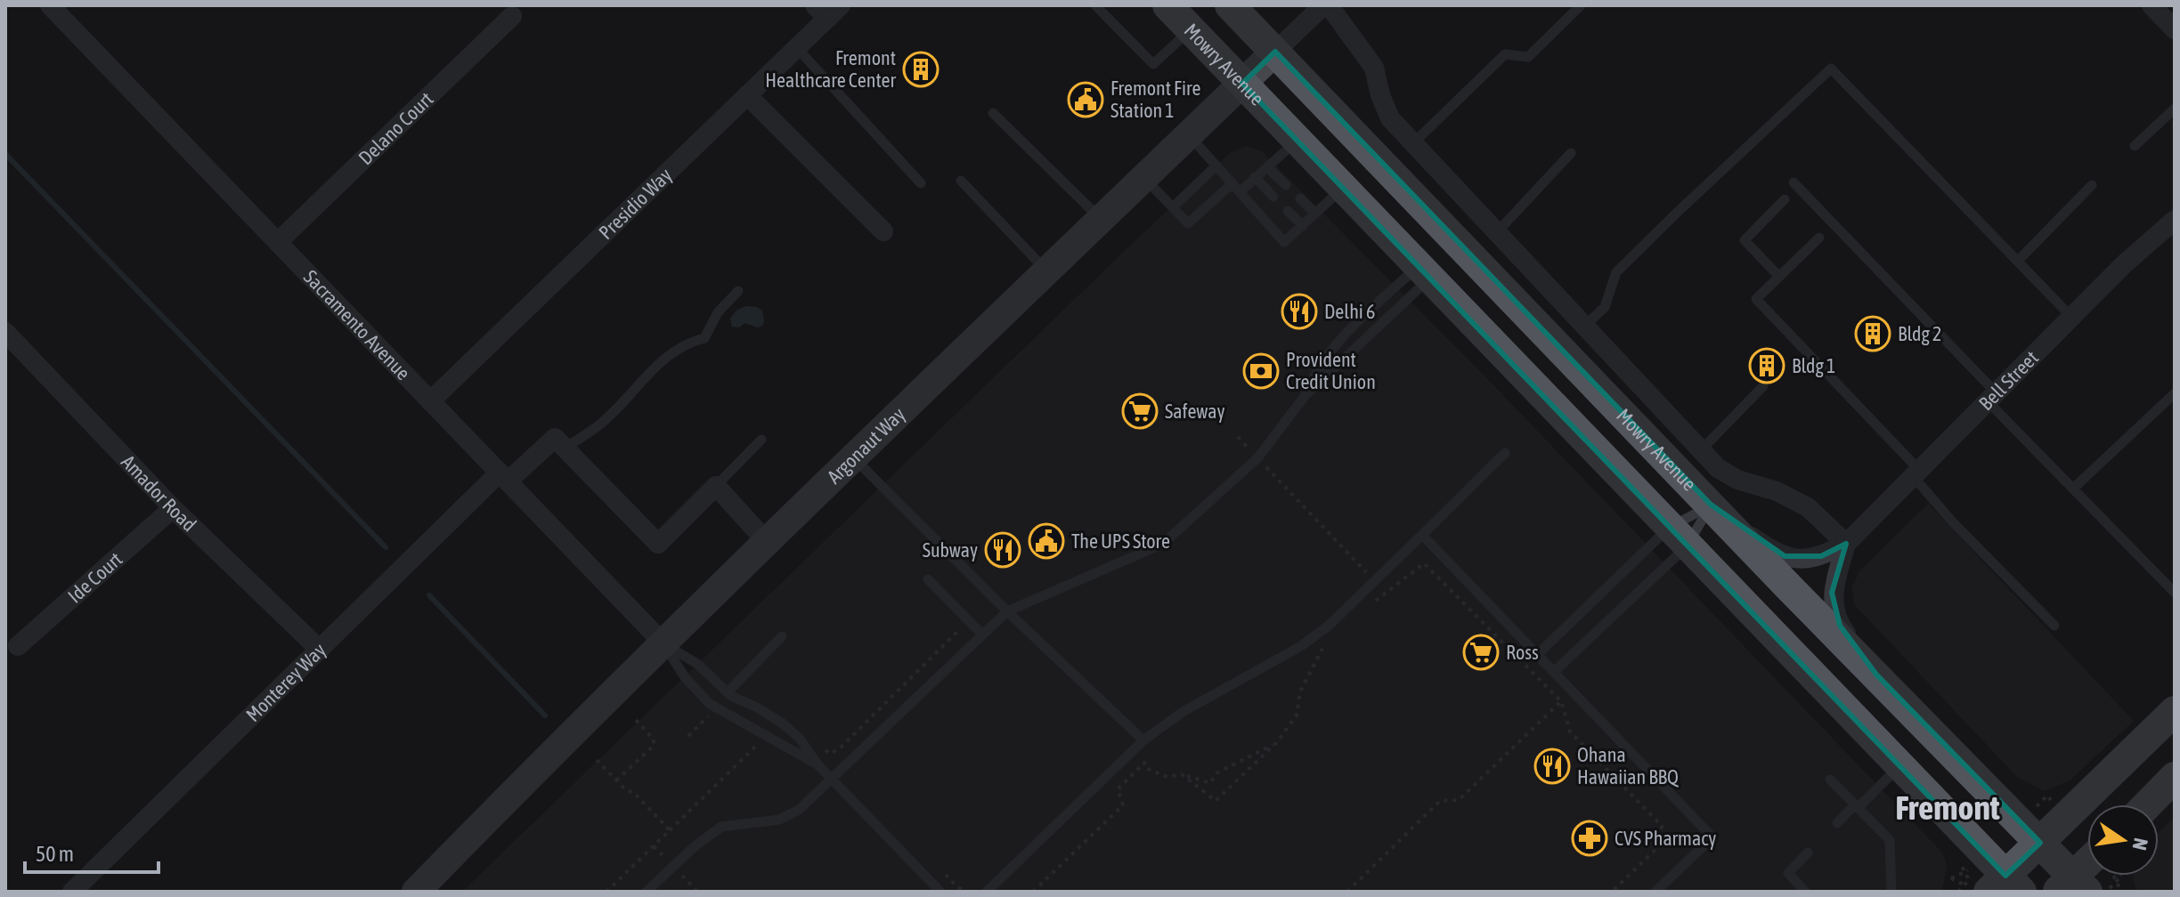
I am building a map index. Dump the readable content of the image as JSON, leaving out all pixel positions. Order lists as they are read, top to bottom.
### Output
{
  "streets": {
    "main road": ["Mowry Avenue"],
    "street": [
      "Delano Court",
      "Presidio Way",
      "Sacramento Avenue",
      "Bell Street",
      "Argonaut Way",
      "Amador Road",
      "Ide Court",
      "Monterey Way"
    ]
  },
  "crossings": [
    ["Mowry Avenue", "Bell Street"],
    ["Mowry Avenue", "Argonaut Way"],
    ["Delano Court", "Sacramento Avenue"],
    ["Presidio Way", "Sacramento Avenue"],
    ["Sacramento Avenue", "Argonaut Way"],
    ["Sacramento Avenue", "Monterey Way"],
    ["Amador Road", "Ide Court"],
    ["Amador Road", "Monterey Way"]
  ],
  "districts": ["Fremont"],
  "places": {
    "building": ["Fremont Healthcare Center", "Bldg 2", "Bldg 1"],
    "public building": ["Fremont Fire Station 1", "The UPS Store"],
    "restaurant": ["Delhi 6", "Subway", "Ohana Hawaiian BBQ"],
    "bank": ["Provident Credit Union"],
    "supermarket": ["Safeway", "Ross"],
    "pharmacy": ["CVS Pharmacy"]
  },
  "scale_bar": "50 m",
  "north": "right"
}
